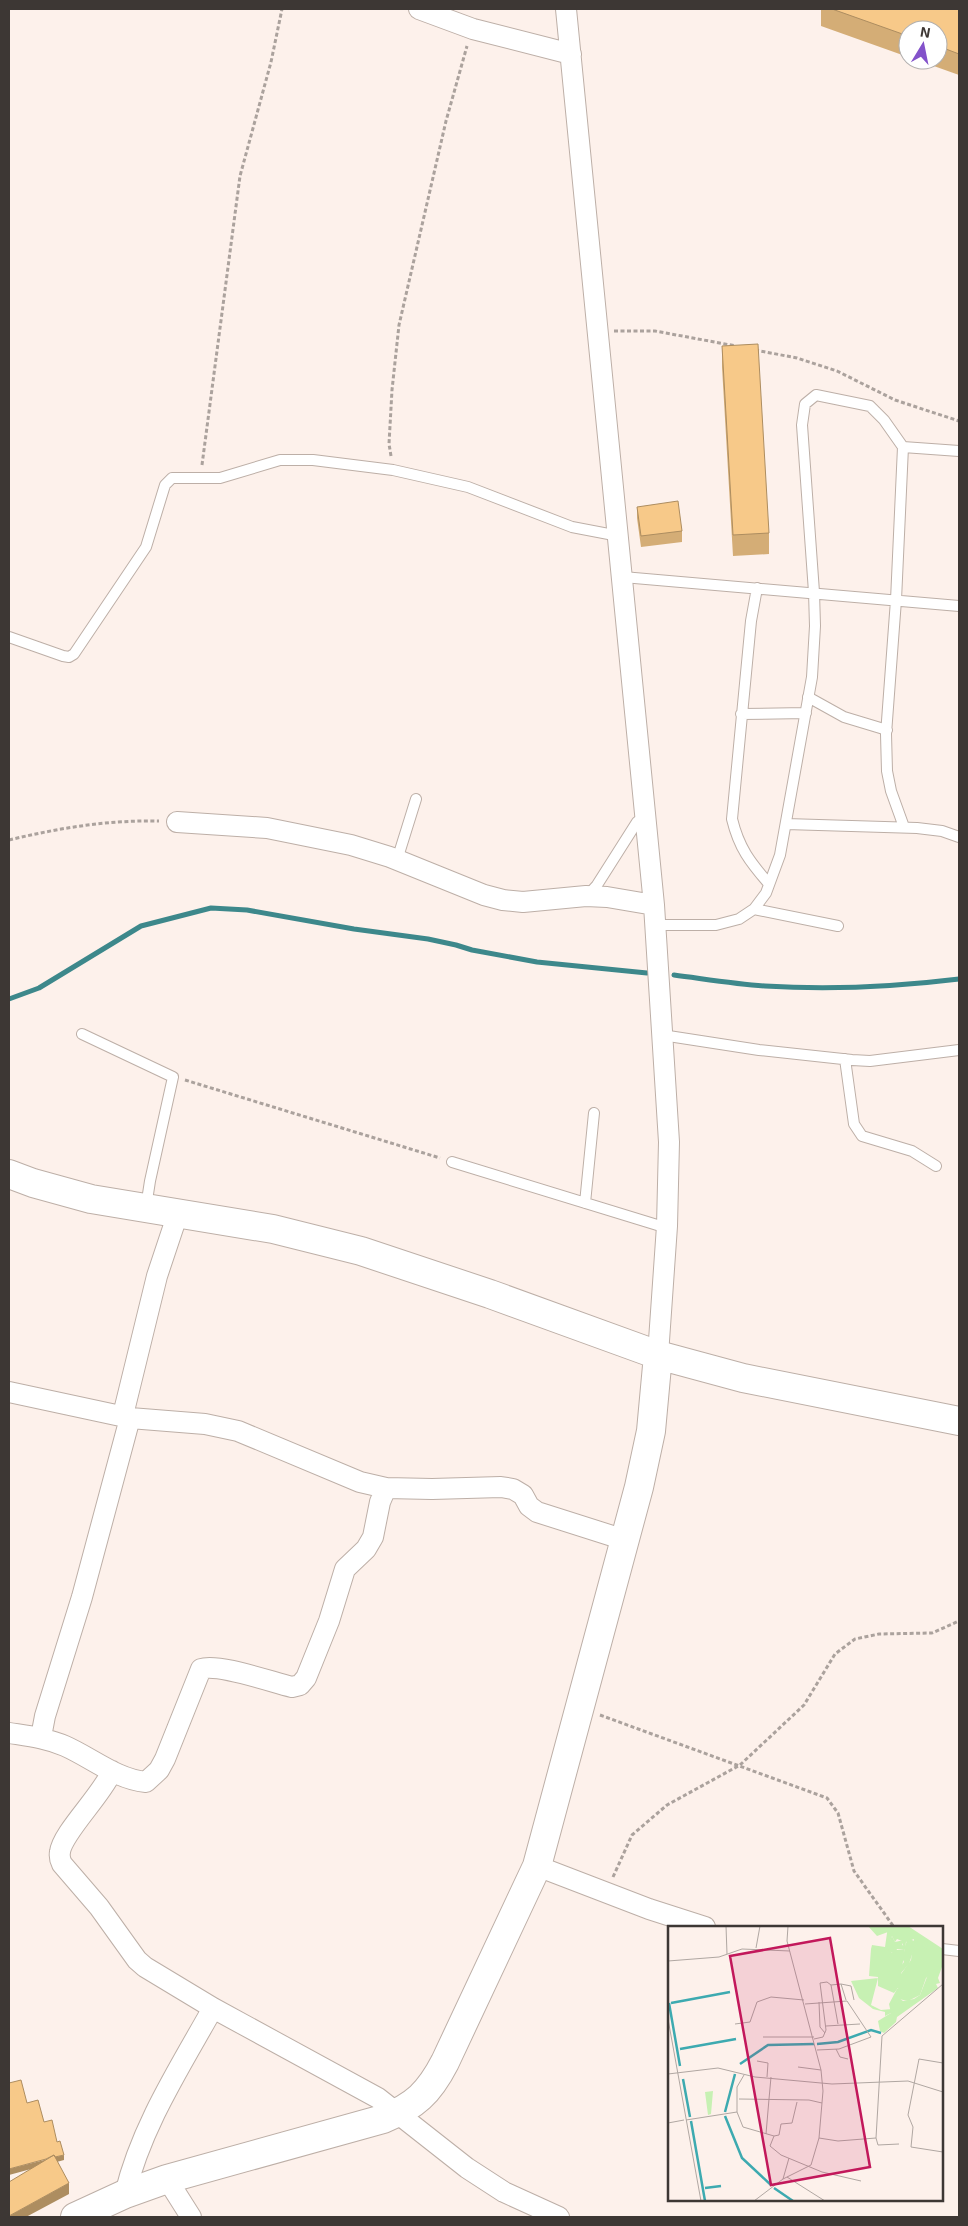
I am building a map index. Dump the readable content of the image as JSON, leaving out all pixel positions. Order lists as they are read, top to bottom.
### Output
{
  "north": "top"
}
